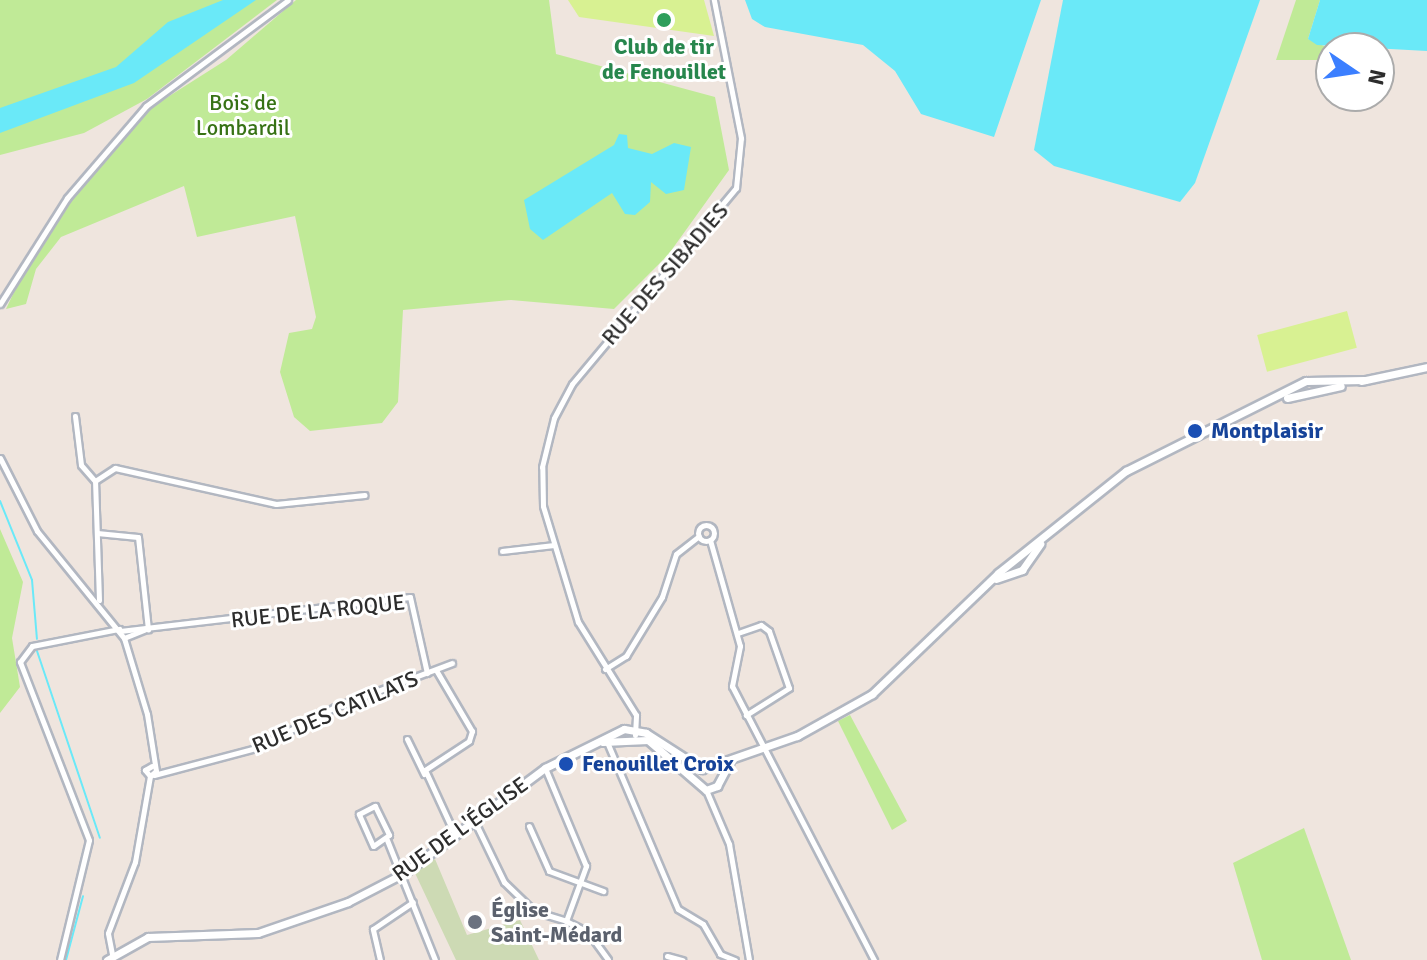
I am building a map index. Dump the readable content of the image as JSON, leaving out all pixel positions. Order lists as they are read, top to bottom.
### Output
{
  "streets": {
    "main road": ["RUE DE L'ÉGLISE"],
    "street": ["RUE DES SIBADIES", "RUE DE LA ROQUE", "RUE DES CATILATS"]
  },
  "crossings": [
    ["RUE DES SIBADIES", "RUE DE L'ÉGLISE"],
    ["RUE DE LA ROQUE", "RUE DES CATILATS"]
  ],
  "parks": ["Bois de Lombardil"],
  "places": [
    "Club de tir de Fenouillet",
    "Montplaisir",
    "Fenouillet Croix",
    "Église Saint-Médard"
  ],
  "north": "right"
}
